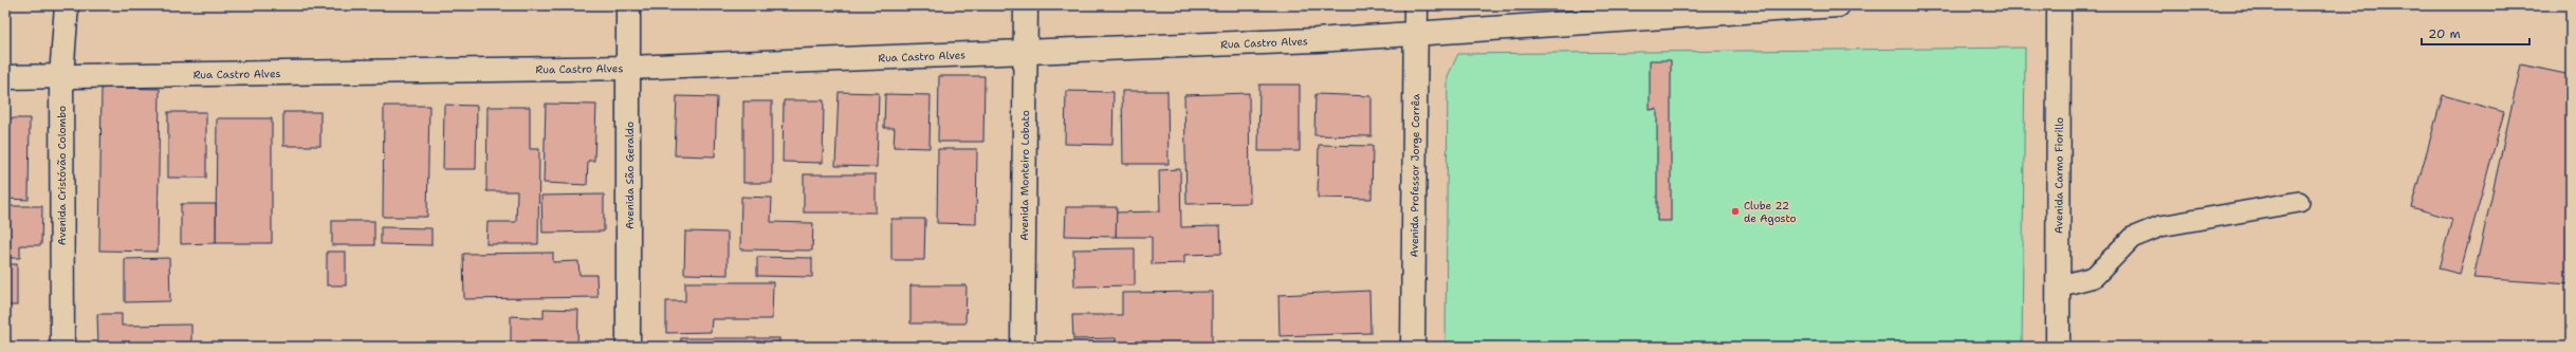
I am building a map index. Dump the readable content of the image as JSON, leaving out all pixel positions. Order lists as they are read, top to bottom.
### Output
{
  "streets": {
    "main road": [
      "Rua Castro Alves",
      "Avenida Cristóvão Colombo",
      "Avenida São Geraldo",
      "Avenida Monteiro Lobato",
      "Avenida Professor Jorge Corrêa",
      "Avenida Carmo Fiorillo"
    ]
  },
  "crossings": [
    ["Rua Castro Alves", "Avenida Cristóvão Colombo"],
    ["Rua Castro Alves", "Avenida São Geraldo"],
    ["Rua Castro Alves", "Avenida Monteiro Lobato"],
    ["Rua Castro Alves", "Avenida Professor Jorge Corrêa"]
  ],
  "places": ["Clube 22 de Agosto"],
  "scale_bar": "20 m"
}
